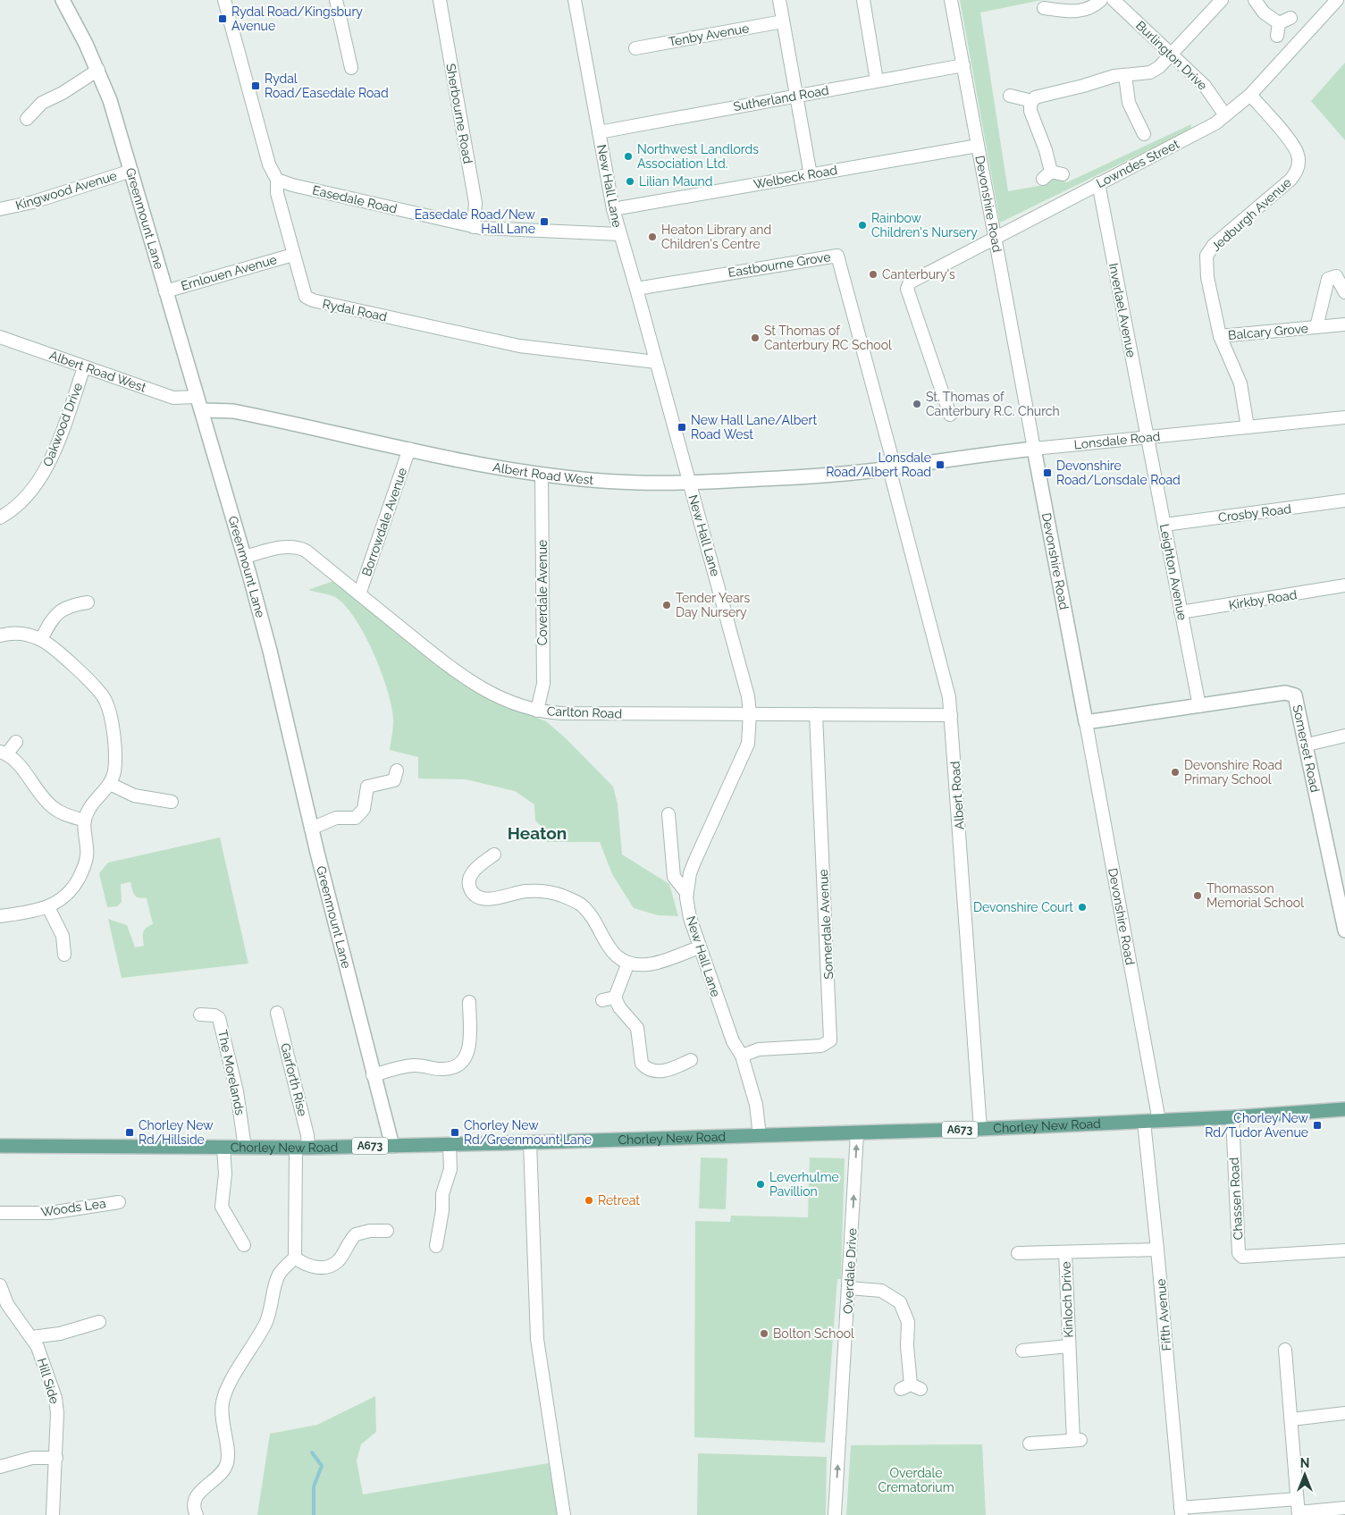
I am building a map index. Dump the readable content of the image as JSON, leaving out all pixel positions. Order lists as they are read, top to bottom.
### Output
{
  "streets": {
    "main road": ["Chorley New Road", "A673"],
    "street": [
      "Tenby Avenue",
      "Burlington Drive",
      "Sutherland Road",
      "Sherbourne Road",
      "Lowndes Street",
      "Welbeck Road",
      "New Hall Lane",
      "Kingwood Avenue",
      "Easedale Road",
      "Devonshire Road",
      "Jedburgh Avenue",
      "Greenmount Lane",
      "Eastbourne Grove",
      "Ernlouen Avenue",
      "Rydal Road",
      "Inverlael Avenue",
      "Balcary Grove",
      "Albert Road West",
      "Oakwood Drive",
      "Lonsdale Road",
      "Crosby Road",
      "Borrowdale Avenue",
      "Leighton Avenue",
      "Coverdale Avenue",
      "Kirkby Road",
      "Carlton Road",
      "Somerset Road",
      "Albert Road",
      "Somerdale Avenue",
      "The Morelands",
      "Garforth Rise",
      "Chassen Road",
      "Woods Lea",
      "Overdale Drive",
      "Kinloch Drive",
      "Fifth Avenue",
      "Hill Side"
    ]
  },
  "crossings": [
    ["Burlington Drive", "Lowndes Street"],
    ["Sutherland Road", "New Hall Lane"],
    ["Sutherland Road", "Devonshire Road"],
    ["Sherbourne Road", "Easedale Road"],
    ["Lowndes Street", "Devonshire Road"],
    ["Lowndes Street", "Jedburgh Avenue"],
    ["Lowndes Street", "Inverlael Avenue"],
    ["Welbeck Road", "New Hall Lane"],
    ["Welbeck Road", "Devonshire Road"],
    ["New Hall Lane", "Easedale Road"],
    ["New Hall Lane", "Eastbourne Grove"],
    ["New Hall Lane", "Rydal Road"],
    ["New Hall Lane", "Albert Road West"],
    ["New Hall Lane", "Carlton Road"],
    ["New Hall Lane", "Somerdale Avenue"],
    ["New Hall Lane", "Chorley New Road"],
    ["Kingwood Avenue", "Greenmount Lane"],
    ["Easedale Road", "Rydal Road"],
    ["Devonshire Road", "Lonsdale Road"],
    ["Devonshire Road", "Somerset Road"],
    ["Devonshire Road", "Chorley New Road"],
    ["Jedburgh Avenue", "Balcary Grove"],
    ["Jedburgh Avenue", "Lonsdale Road"],
    ["Greenmount Lane", "Ernlouen Avenue"],
    ["Greenmount Lane", "Albert Road West"],
    ["Greenmount Lane", "Carlton Road"],
    ["Greenmount Lane", "Chorley New Road"],
    ["Eastbourne Grove", "Albert Road West"],
    ["Eastbourne Grove", "Lonsdale Road"],
    ["Eastbourne Grove", "Albert Road"],
    ["Ernlouen Avenue", "Rydal Road"],
    ["Inverlael Avenue", "Lonsdale Road"],
    ["Inverlael Avenue", "Leighton Avenue"],
    ["Albert Road West", "Oakwood Drive"],
    ["Albert Road West", "Lonsdale Road"],
    ["Albert Road West", "Borrowdale Avenue"],
    ["Albert Road West", "Coverdale Avenue"],
    ["Albert Road West", "Albert Road"],
    ["Lonsdale Road", "Leighton Avenue"],
    ["Lonsdale Road", "Albert Road"],
    ["Crosby Road", "Leighton Avenue"],
    ["Borrowdale Avenue", "Carlton Road"],
    ["Leighton Avenue", "Kirkby Road"],
    ["Leighton Avenue", "Somerset Road"],
    ["Coverdale Avenue", "Carlton Road"],
    ["Carlton Road", "Albert Road"],
    ["Carlton Road", "Somerdale Avenue"],
    ["Albert Road", "Chorley New Road"],
    ["The Morelands", "Chorley New Road"],
    ["Garforth Rise", "Chorley New Road"],
    ["Chorley New Road", "Chassen Road"],
    ["Chorley New Road", "Overdale Drive"],
    ["Chorley New Road", "Fifth Avenue"],
    ["Kinloch Drive", "Fifth Avenue"]
  ],
  "one_way": ["Overdale Drive"],
  "districts": ["Heaton"],
  "parks": ["Overdale Crematorium"],
  "places": {
    "transit": [
      "Rydal Road/Kingsbury Avenue",
      "Rydal Road/Easedale Road",
      "Easedale Road/New Hall Lane",
      "New Hall Lane/Albert Road West",
      "Lonsdale Road/Albert Road",
      "Devonshire Road/Lonsdale Road",
      "Chorley New Rd/Tudor Avenue",
      "Chorley New Rd/Hillside",
      "Chorley New Rd/Greenmount Lane"
    ],
    "other": [
      "Northwest Landlords Association Ltd.",
      "Lilian Maund",
      "Rainbow Children's Nursery",
      "Heaton Library and Children's Centre",
      "Canterbury's",
      "St Thomas of Canterbury RC School",
      "St. Thomas of Canterbury R.C. Church",
      "Tender Years Day Nursery",
      "Devonshire Road Primary School",
      "Thomasson Memorial School",
      "Devonshire Court",
      "Leverhulme Pavillion",
      "Retreat",
      "Bolton School"
    ]
  },
  "north": "top"
}
